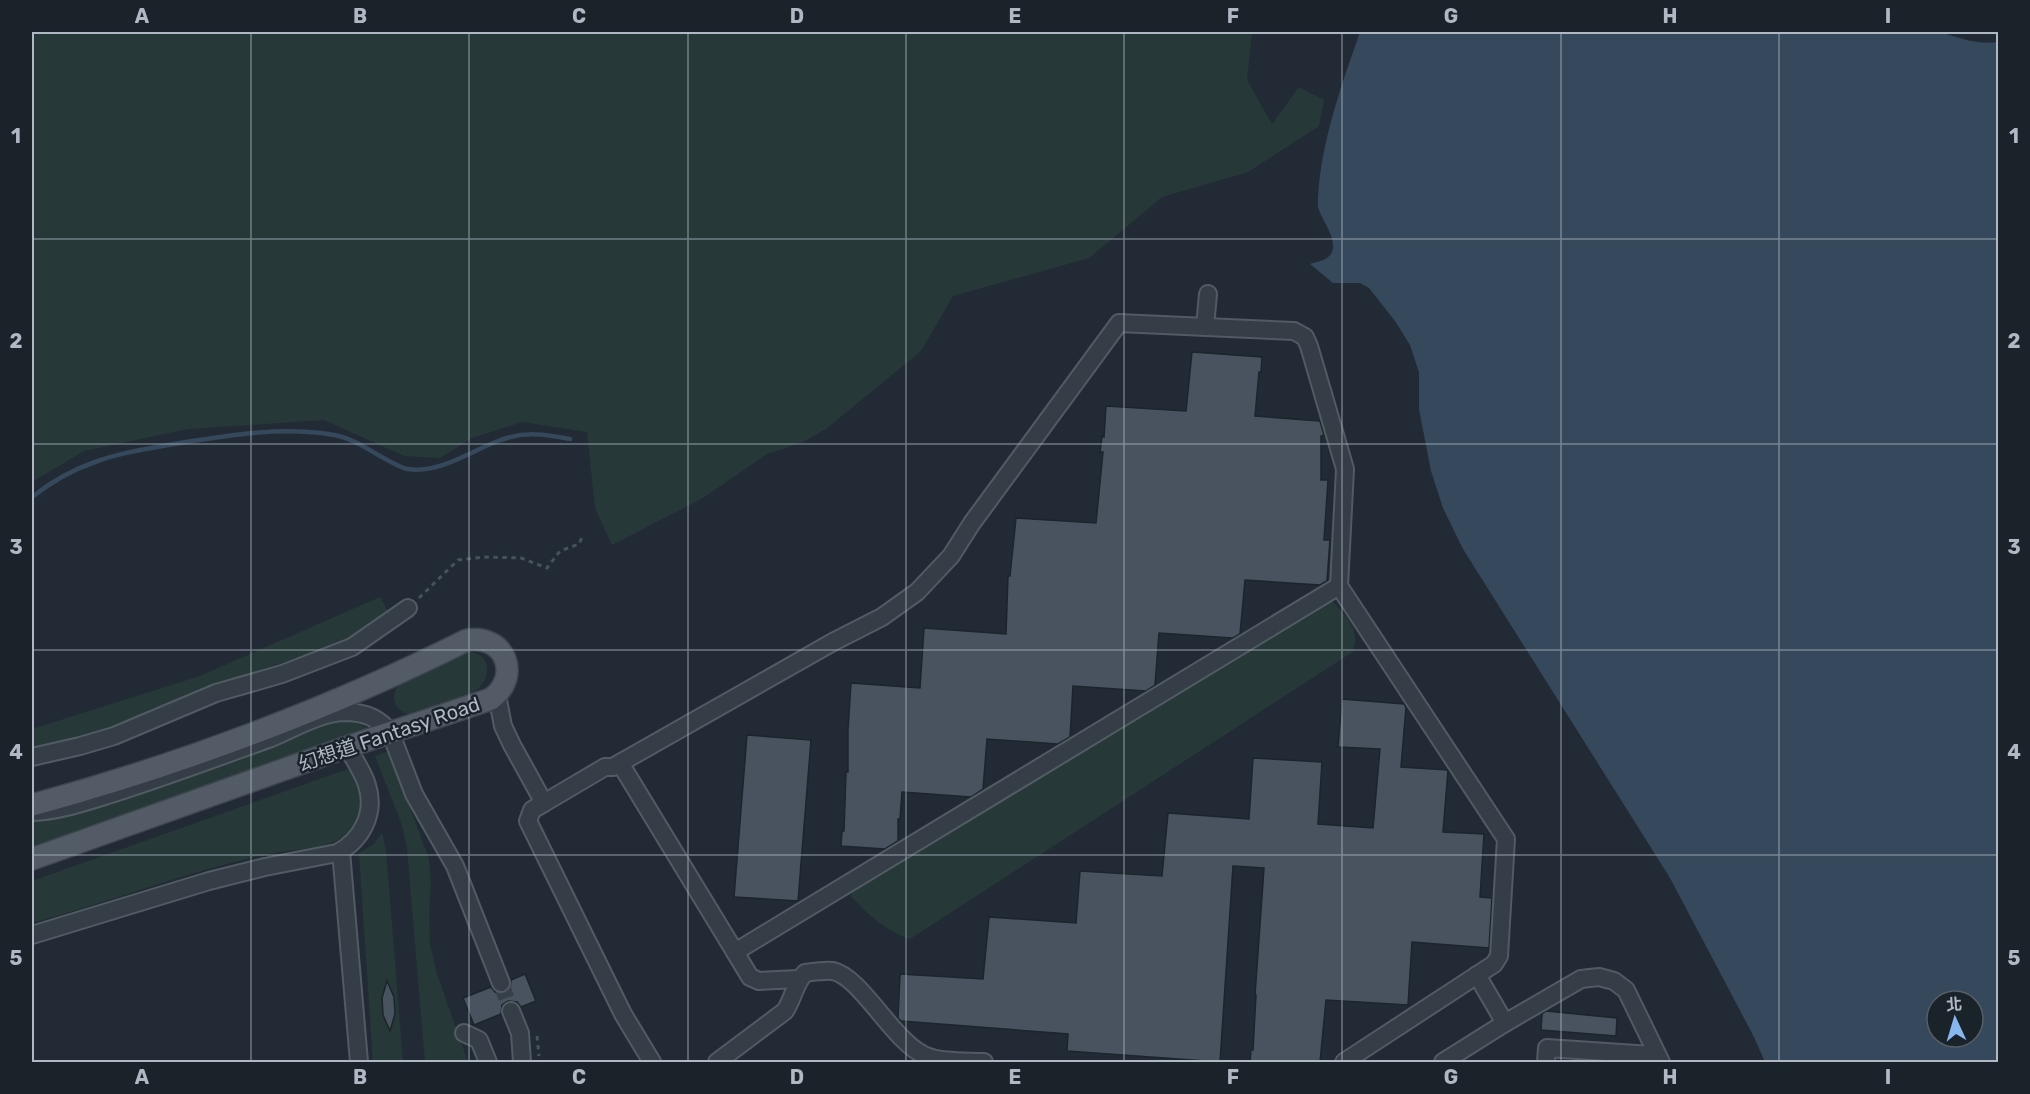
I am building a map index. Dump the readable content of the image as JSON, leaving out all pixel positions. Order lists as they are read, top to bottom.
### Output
{
  "streets": {
    "main road": ["幻想道 Fantasy Road"]
  },
  "north": "top",
  "grid": {
    "columns": [
      "A",
      "B",
      "C",
      "D",
      "E",
      "F",
      "G",
      "H",
      "I"
    ],
    "rows": [
      "1",
      "2",
      "3",
      "4",
      "5"
    ]
  }
}
